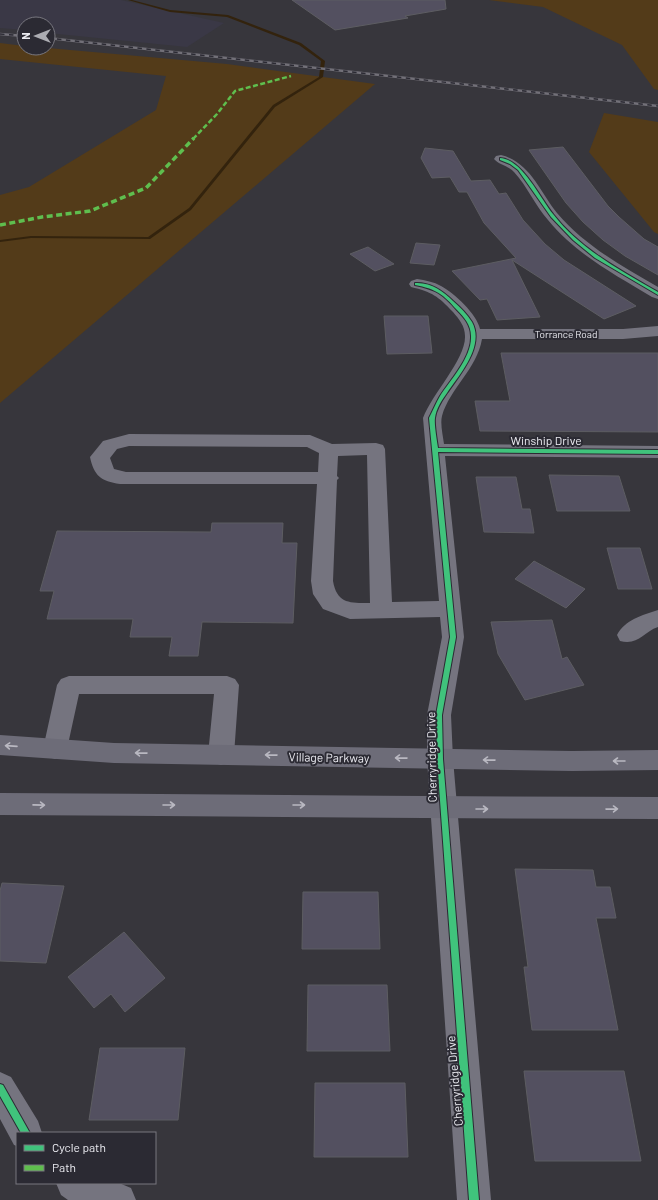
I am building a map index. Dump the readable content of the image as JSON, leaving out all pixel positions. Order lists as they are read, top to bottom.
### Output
{
  "streets": {
    "main road": ["Village Parkway"],
    "street": ["Torrance Road", "Winship Drive", "Cherryridge Drive"]
  },
  "crossings": [
    ["Torrance Road", "Cherryridge Drive"],
    ["Winship Drive", "Cherryridge Drive"],
    ["Village Parkway", "Cherryridge Drive"]
  ],
  "legend": ["Cycle path", "Path"],
  "north": "left"
}
